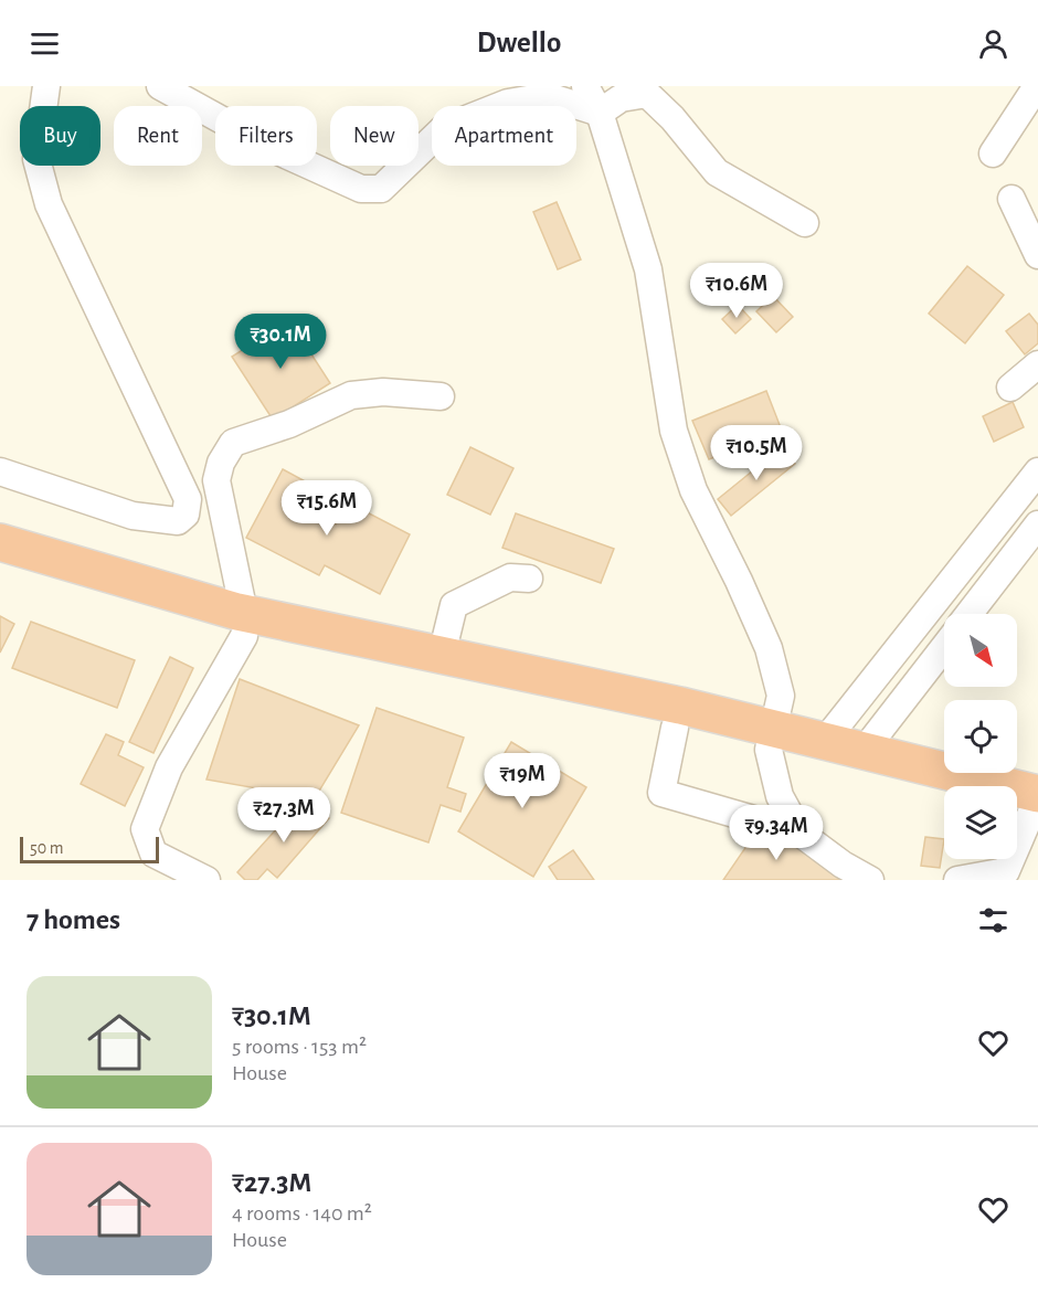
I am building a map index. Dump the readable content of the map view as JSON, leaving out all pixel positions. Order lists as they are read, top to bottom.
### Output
{
  "scale_bar": "50 m",
  "north": "bottom right",
  "page": {
    "header": "Dwello",
    "chip": [
      "Buy",
      "Rent",
      "Filters",
      "New",
      "Apartment"
    ],
    "price": [
      "₹10.6M",
      "₹30.1M",
      "₹10.5M",
      "₹15.6M",
      "₹19M",
      "₹27.3M",
      "₹9.34M"
    ],
    "scale": "50 m",
    "heading": "7 homes",
    "list": [
      {
        "name": "₹30.1M",
        "note": "5 rooms · 153 m² · House"
      },
      {
        "name": "₹27.3M",
        "note": "4 rooms · 140 m² · House"
      }
    ]
  }
}
